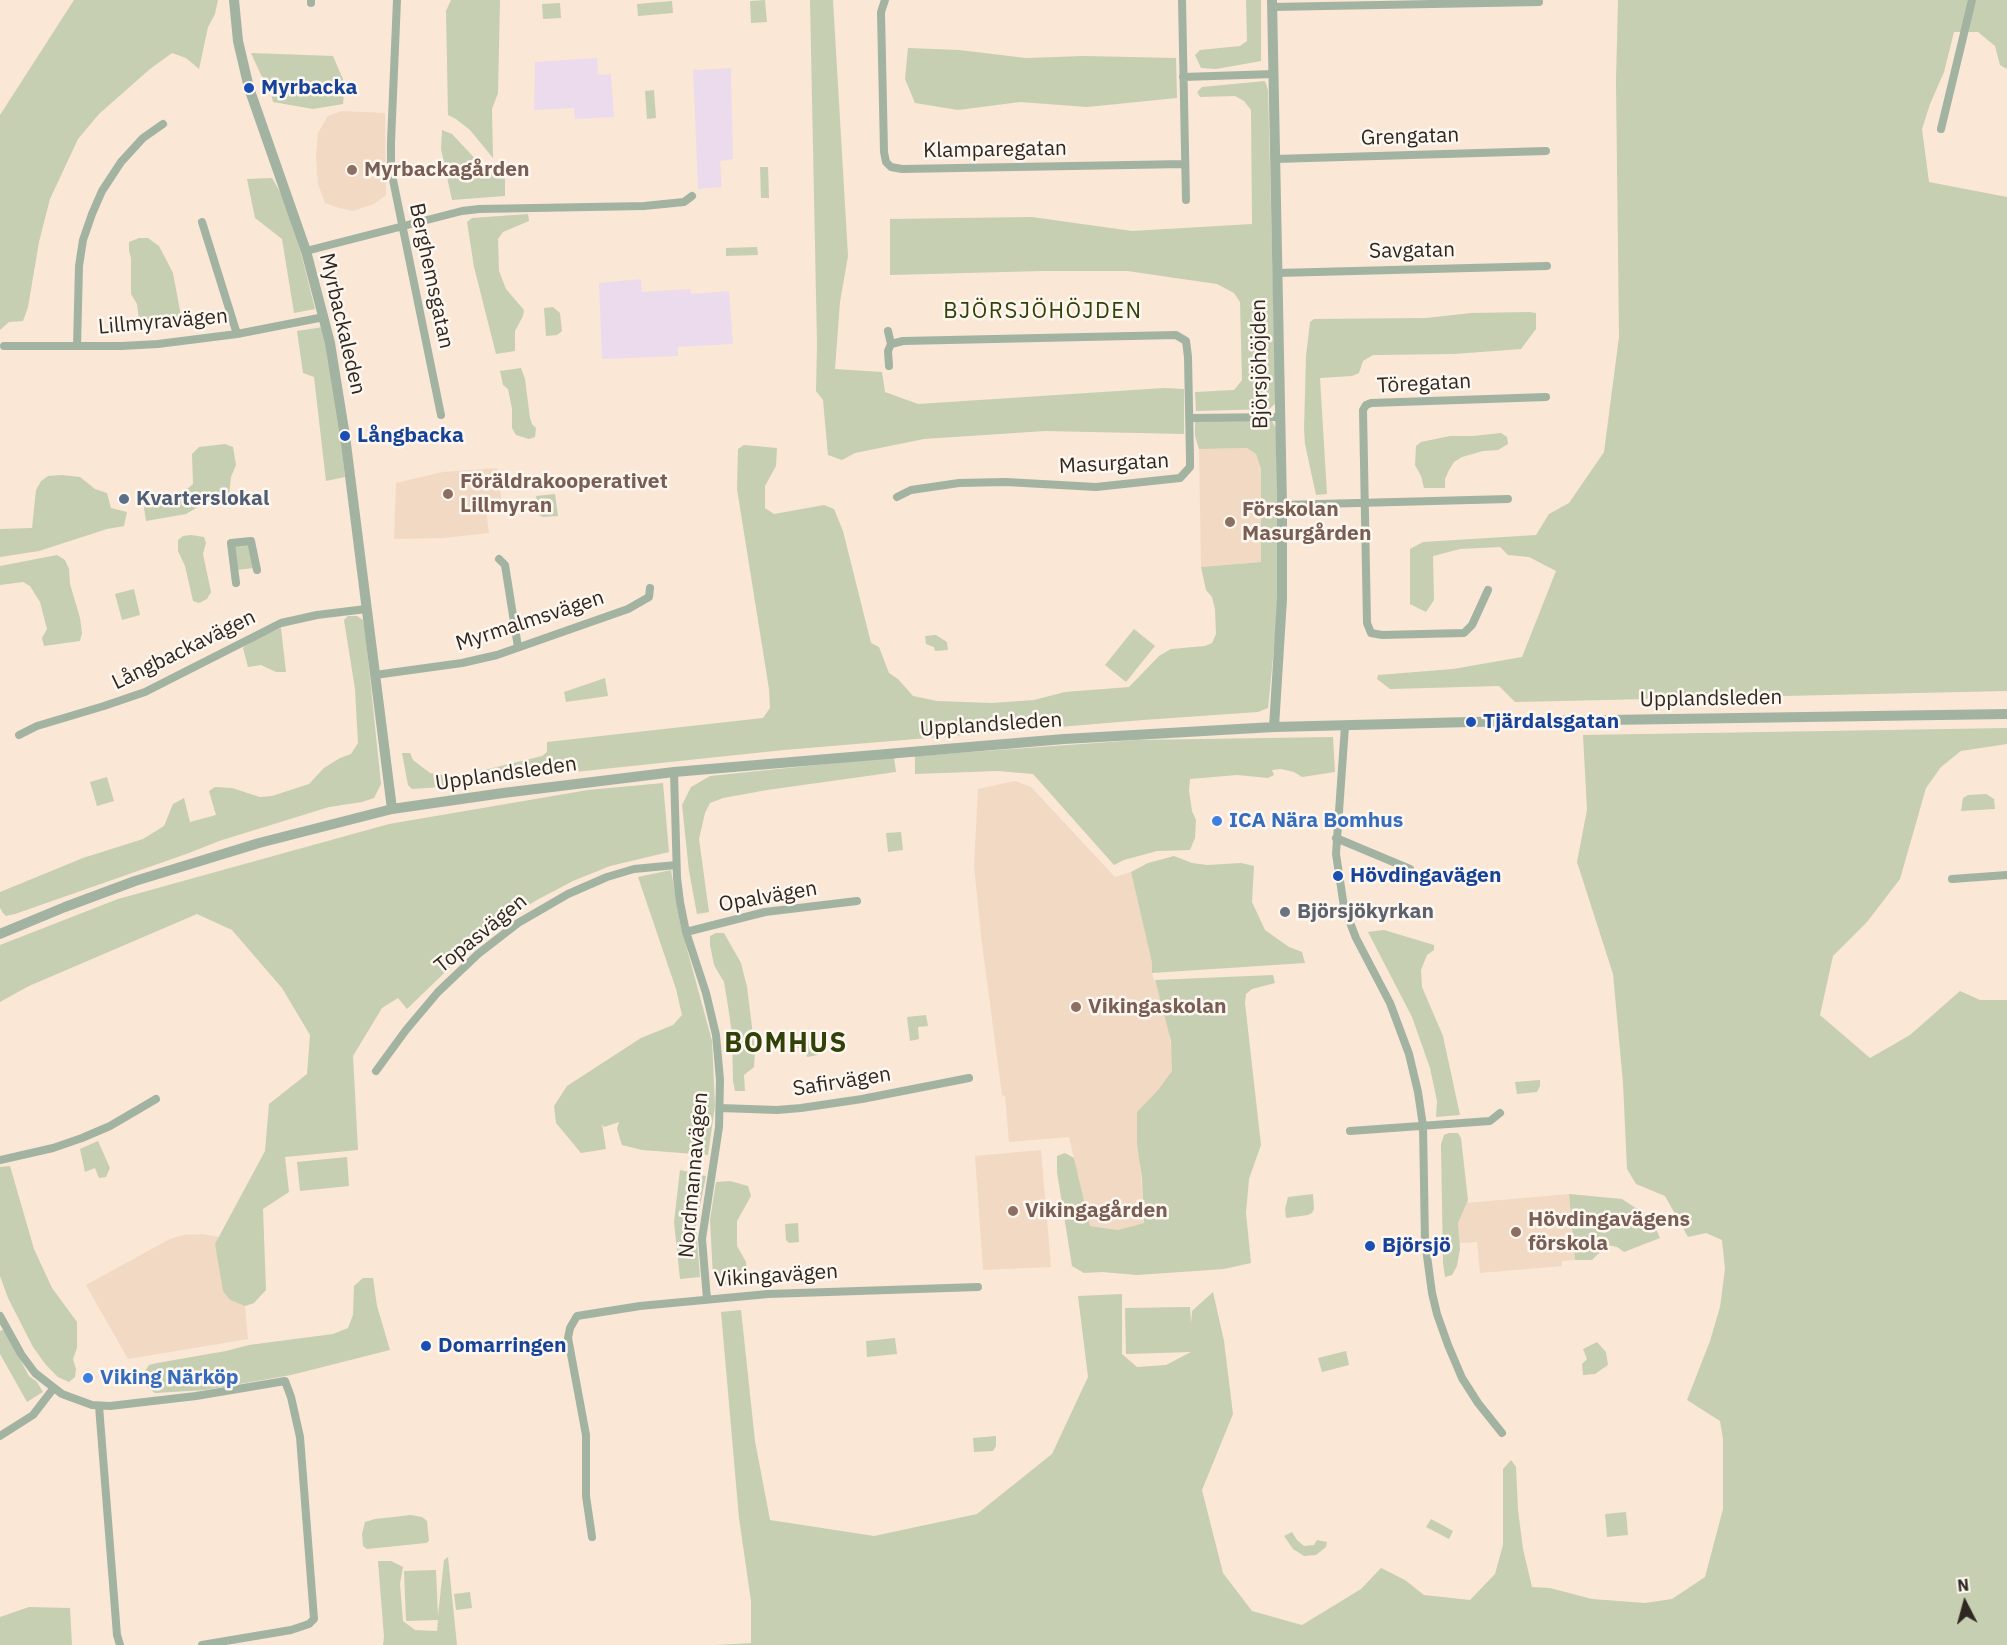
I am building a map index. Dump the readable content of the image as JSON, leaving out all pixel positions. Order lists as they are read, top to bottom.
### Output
{
  "streets": {
    "street": [
      "Grengatan",
      "Klamparegatan",
      "Savgatan",
      "Berghemsgatan",
      "Lillmyravägen",
      "Myrbackaleden",
      "Björsjöhöjden",
      "Töregatan",
      "Masurgatan",
      "Myrmalmsvägen",
      "Långbackavägen",
      "Upplandsleden",
      "Opalvägen",
      "Topasvägen",
      "Safirvägen",
      "Nordmannavägen",
      "Vikingavägen"
    ]
  },
  "crossings": [
    ["Grengatan", "Björsjöhöjden"],
    ["Savgatan", "Björsjöhöjden"],
    ["Lillmyravägen", "Myrbackaleden"],
    ["Myrbackaleden", "Myrmalmsvägen"],
    ["Myrbackaleden", "Långbackavägen"],
    ["Myrbackaleden", "Upplandsleden"],
    ["Björsjöhöjden", "Upplandsleden"],
    ["Upplandsleden", "Nordmannavägen"],
    ["Opalvägen", "Nordmannavägen"],
    ["Topasvägen", "Nordmannavägen"],
    ["Safirvägen", "Nordmannavägen"],
    ["Nordmannavägen", "Vikingavägen"]
  ],
  "districts": ["BJÖRSJÖHÖJDEN", "BOMHUS"],
  "places": [
    "Myrbacka",
    "Myrbackagården",
    "Långbacka",
    "Föräldrakooperativet Lillmyran",
    "Kvarterslokal",
    "Förskolan Masurgården",
    "Tjärdalsgatan",
    "ICA Nära Bomhus",
    "Hövdingavägen",
    "Björsjökyrkan",
    "Vikingaskolan",
    "Vikingagården",
    "Hövdingavägens förskola",
    "Björsjö",
    "Domarringen",
    "Viking Närköp"
  ],
  "north": "top"
}
